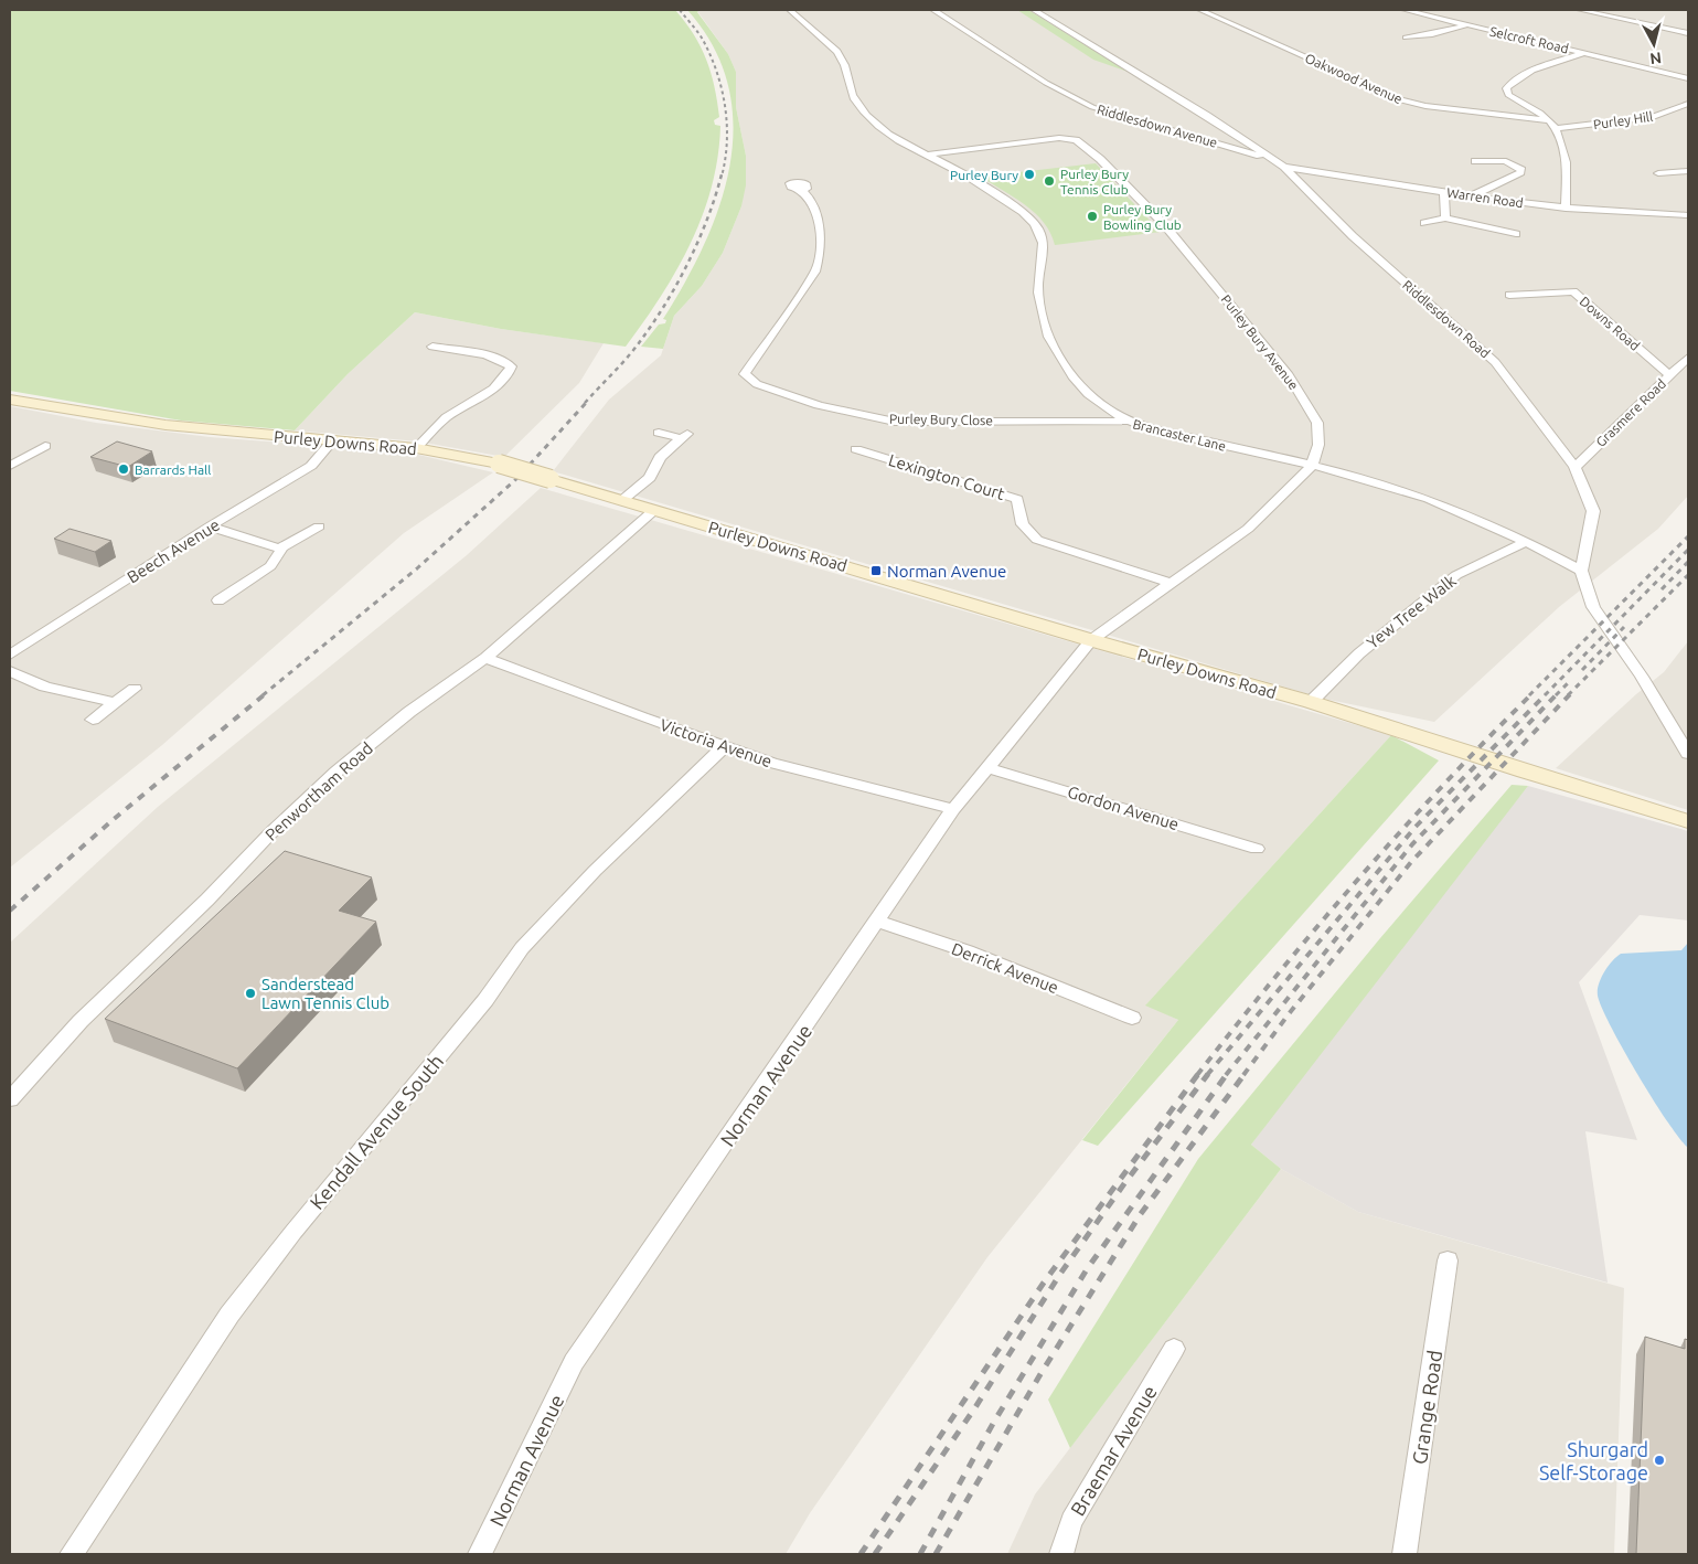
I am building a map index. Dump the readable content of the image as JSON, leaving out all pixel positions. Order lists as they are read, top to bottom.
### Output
{
  "streets": {
    "street": [
      "Selcroft Road",
      "Oakwood Avenue",
      "Purley Hill",
      "Riddlesdown Avenue",
      "Warren Road",
      "Riddlesdown Road",
      "Downs Road",
      "Purley Bury Avenue",
      "Grasmere Road",
      "Purley Bury Close",
      "Brancaster Lane",
      "Purley Downs Road",
      "Lexington Court",
      "Beech Avenue",
      "Yew Tree Walk",
      "Victoria Avenue",
      "Penwortham Road",
      "Gordon Avenue",
      "Derrick Avenue",
      "Norman Avenue",
      "Kendall Avenue South",
      "Grange Road",
      "Braemar Avenue"
    ]
  },
  "crossings": [
    ["Selcroft Road", "Oakwood Avenue"],
    ["Selcroft Road", "Purley Hill"],
    ["Selcroft Road", "Warren Road"],
    ["Riddlesdown Avenue", "Riddlesdown Road"],
    ["Warren Road", "Riddlesdown Road"],
    ["Riddlesdown Road", "Grasmere Road"],
    ["Riddlesdown Road", "Brancaster Lane"],
    ["Downs Road", "Grasmere Road"],
    ["Purley Bury Avenue", "Brancaster Lane"],
    ["Purley Bury Close", "Brancaster Lane"],
    ["Brancaster Lane", "Yew Tree Walk"],
    ["Purley Downs Road", "Beech Avenue"],
    ["Purley Downs Road", "Yew Tree Walk"],
    ["Purley Downs Road", "Penwortham Road"],
    ["Purley Downs Road", "Norman Avenue"],
    ["Victoria Avenue", "Penwortham Road"],
    ["Victoria Avenue", "Norman Avenue"],
    ["Victoria Avenue", "Kendall Avenue South"],
    ["Gordon Avenue", "Norman Avenue"],
    ["Derrick Avenue", "Norman Avenue"]
  ],
  "places": {
    "other": [
      "Purley Bury",
      "Purley Bury Tennis Club",
      "Purley Bury Bowling Club",
      "Barrards Hall",
      "Sanderstead Lawn Tennis Club",
      "Shurgard Self-Storage"
    ],
    "transit": ["Norman Avenue"]
  },
  "north": "bottom"
}
